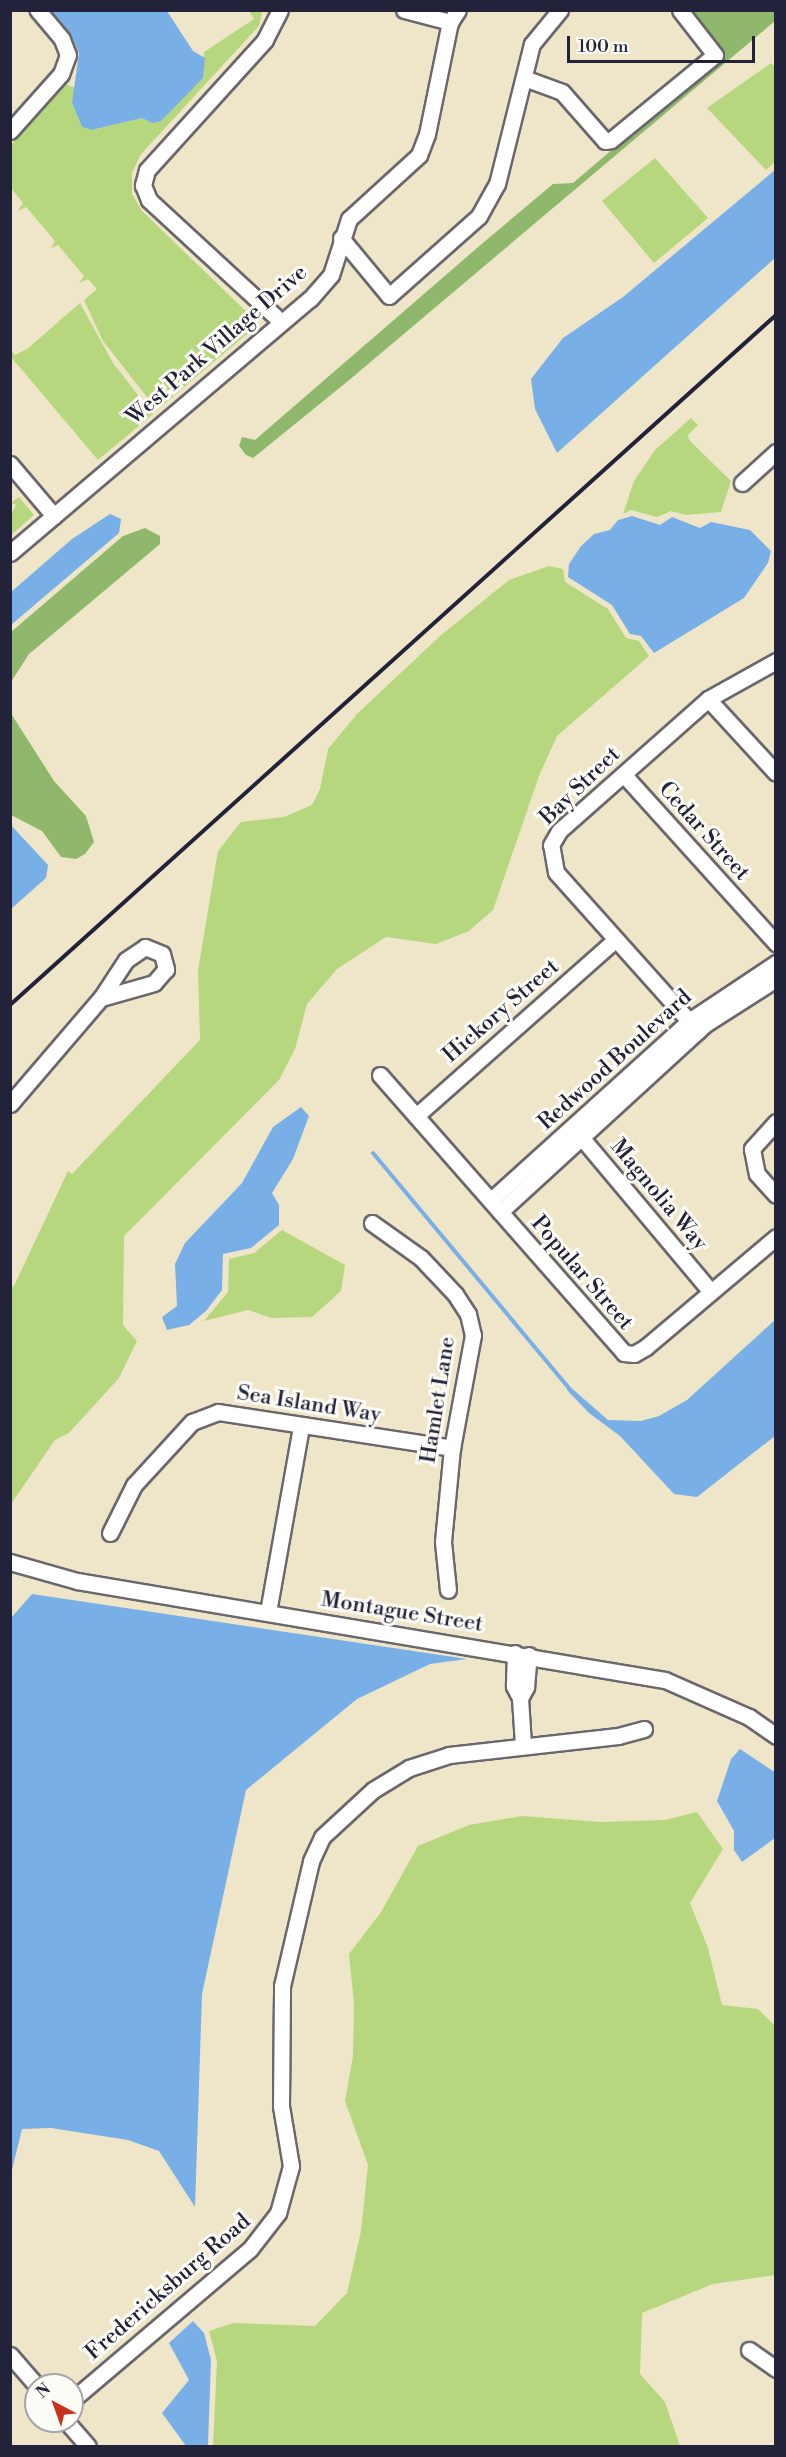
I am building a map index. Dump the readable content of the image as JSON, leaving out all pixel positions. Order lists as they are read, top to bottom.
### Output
{
  "streets": {
    "street": [
      "West Park Village Drive",
      "Bay Street",
      "Cedar Street",
      "Hickory Street",
      "Redwood Boulevard",
      "Magnolia Way",
      "Popular Street",
      "Hamlet Lane",
      "Sea Island Way",
      "Montague Street",
      "Fredericksburg Road"
    ]
  },
  "crossings": [
    ["Bay Street", "Cedar Street"],
    ["Bay Street", "Hickory Street"],
    ["Bay Street", "Redwood Boulevard"],
    ["Hickory Street", "Popular Street"],
    ["Redwood Boulevard", "Magnolia Way"],
    ["Redwood Boulevard", "Popular Street"],
    ["Magnolia Way", "Popular Street"],
    ["Hamlet Lane", "Sea Island Way"]
  ],
  "scale_bar": "100 m",
  "north": "top left"
}
